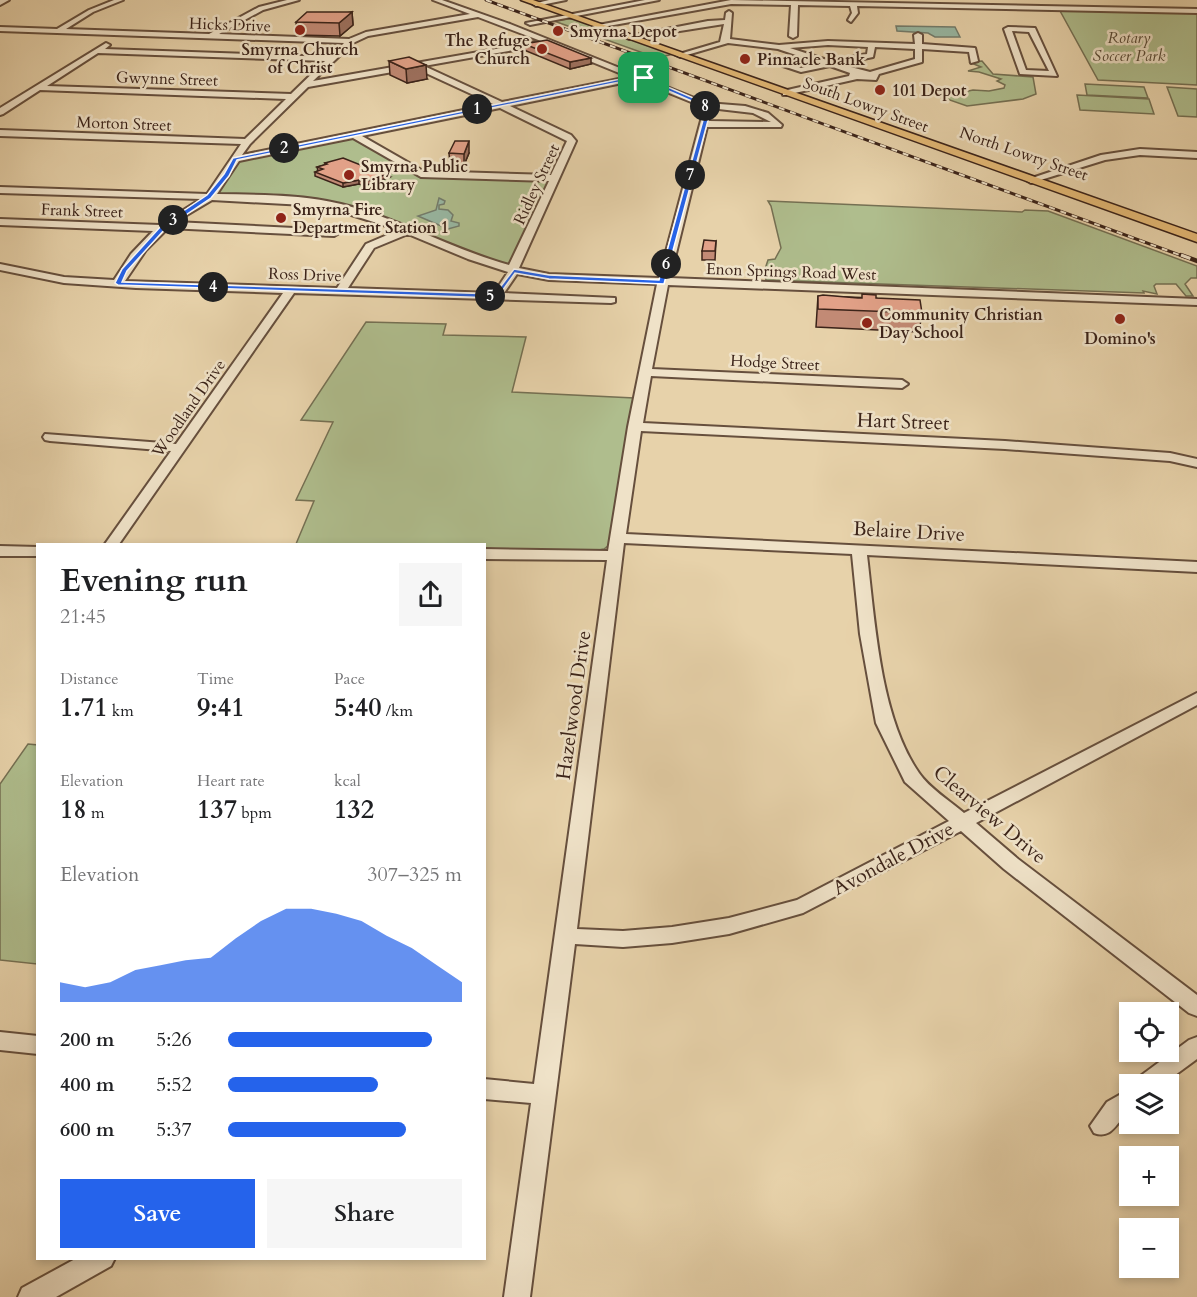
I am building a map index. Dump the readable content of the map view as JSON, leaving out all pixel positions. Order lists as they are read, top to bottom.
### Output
{
  "streets": {
    "main road": ["South Lowry Street", "North Lowry Street"],
    "street": [
      "Hicks Drive",
      "Gwynne Street",
      "Morton Street",
      "Ridley Street",
      "Frank Street",
      "Enon Springs Road West",
      "Ross Drive",
      "Hodge Street",
      "Woodland Drive",
      "Hart Street",
      "Belaire Drive",
      "Hazelwood Drive",
      "Clearview Drive",
      "Avondale Drive"
    ]
  },
  "crossings": [
    ["South Lowry Street", "North Lowry Street"],
    ["Ridley Street", "Enon Springs Road West"],
    ["Ridley Street", "Ross Drive"],
    ["Enon Springs Road West", "Hazelwood Drive"],
    ["Ross Drive", "Woodland Drive"],
    ["Hodge Street", "Hazelwood Drive"],
    ["Hart Street", "Hazelwood Drive"],
    ["Belaire Drive", "Hazelwood Drive"],
    ["Belaire Drive", "Clearview Drive"],
    ["Hazelwood Drive", "Avondale Drive"],
    ["Clearview Drive", "Avondale Drive"]
  ],
  "parks": ["Rotary Soccer Park"],
  "places": [
    "Smyrna Church of Christ",
    "Smyrna Depot",
    "The Refuge Church",
    "Pinnacle Bank",
    "101 Depot",
    "Smyrna Public Library",
    "Smyrna Fire Department Station 1",
    "Domino's",
    "Community Christian Day School"
  ],
  "page": {
    "pins": [
      "8",
      "1",
      "2",
      "7",
      "3",
      "6",
      "4",
      "5"
    ],
    "heading": ["Evening run", "21:45"],
    "stats": [
      ["Distance", "1.71 km"],
      ["Time", "9:41"],
      ["Pace", "5:40 /km"],
      ["Elevation", "18 m"],
      ["Heart rate", "137 bpm"],
      ["kcal", "132"]
    ],
    "chart": ["Elevation", "307–325 m"],
    "map_buttons": ["+", "−"],
    "list": [
      {
        "name": "200 m",
        "note": "5:26"
      },
      {
        "name": "400 m",
        "note": "5:52"
      },
      {
        "name": "600 m",
        "note": "5:37"
      }
    ],
    "buttons": ["Save", "Share"]
  }
}
